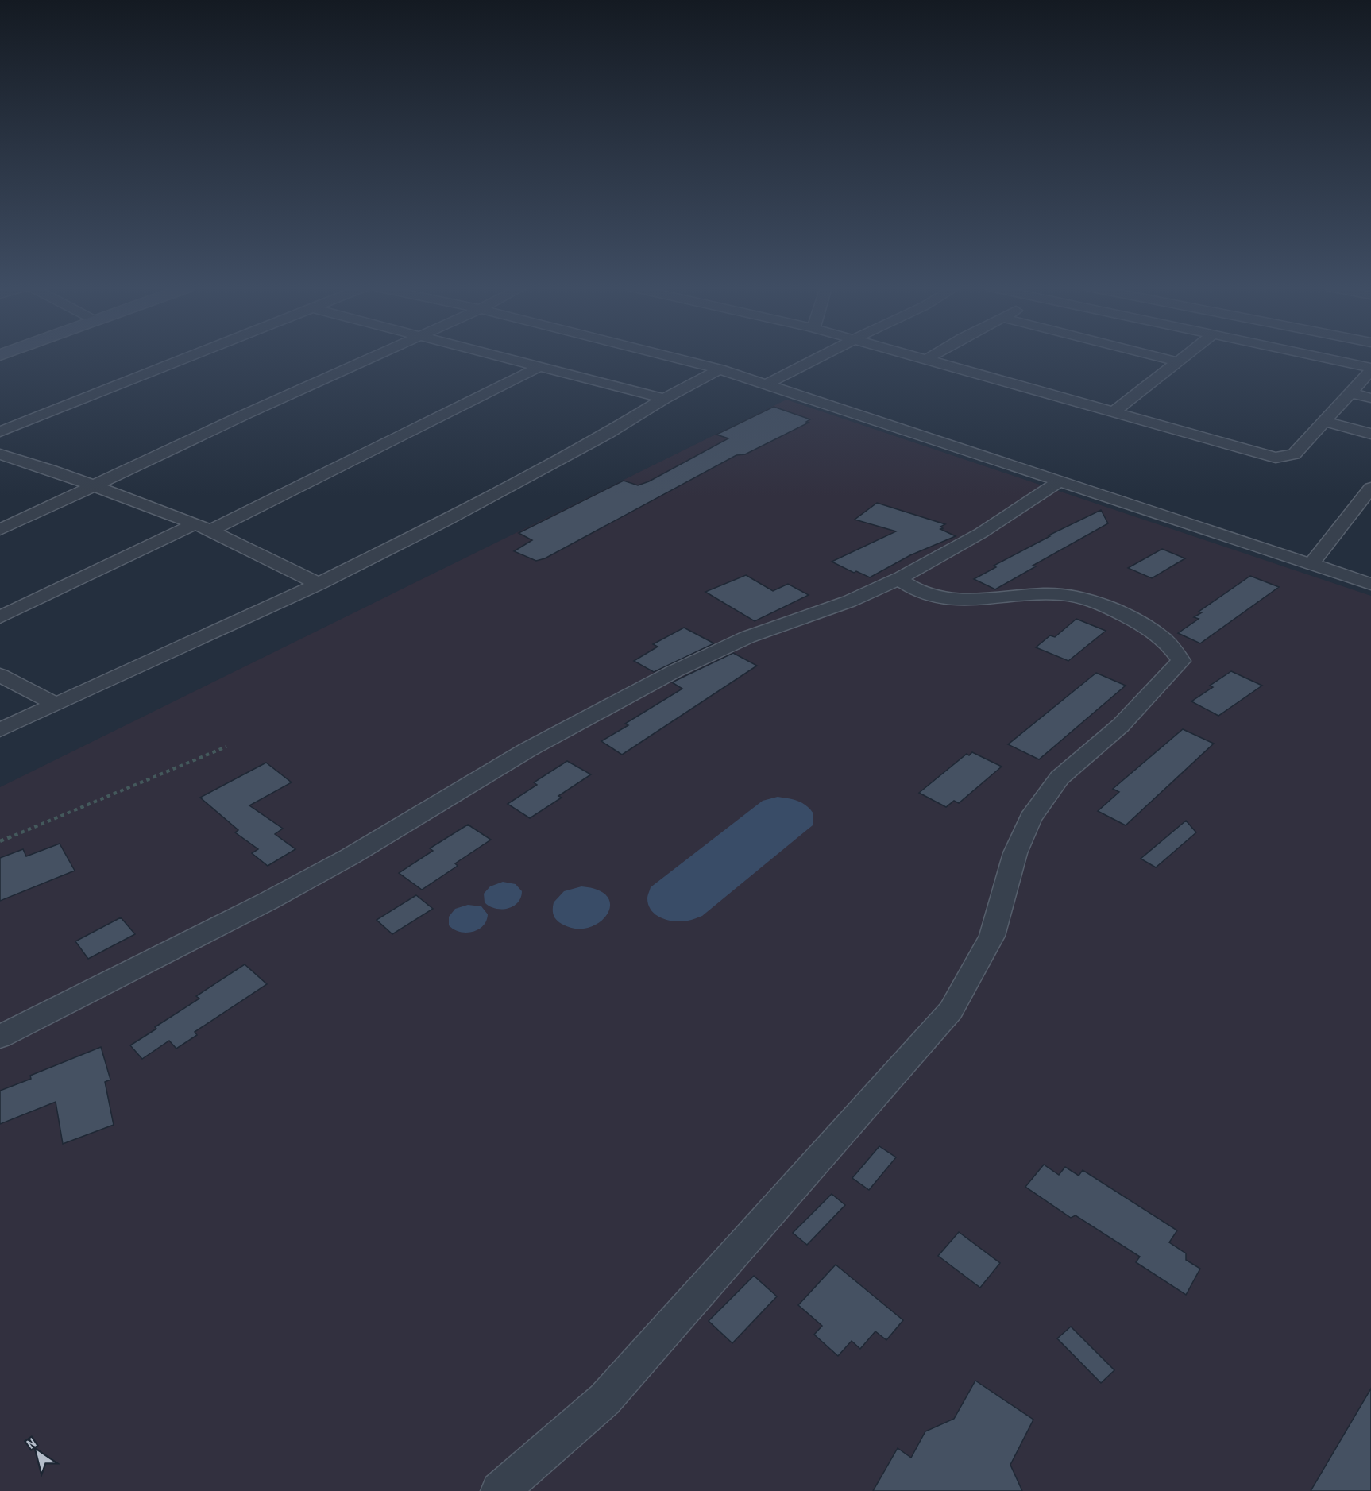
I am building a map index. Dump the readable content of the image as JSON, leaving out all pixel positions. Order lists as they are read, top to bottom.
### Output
{
  "north": "top left"
}
